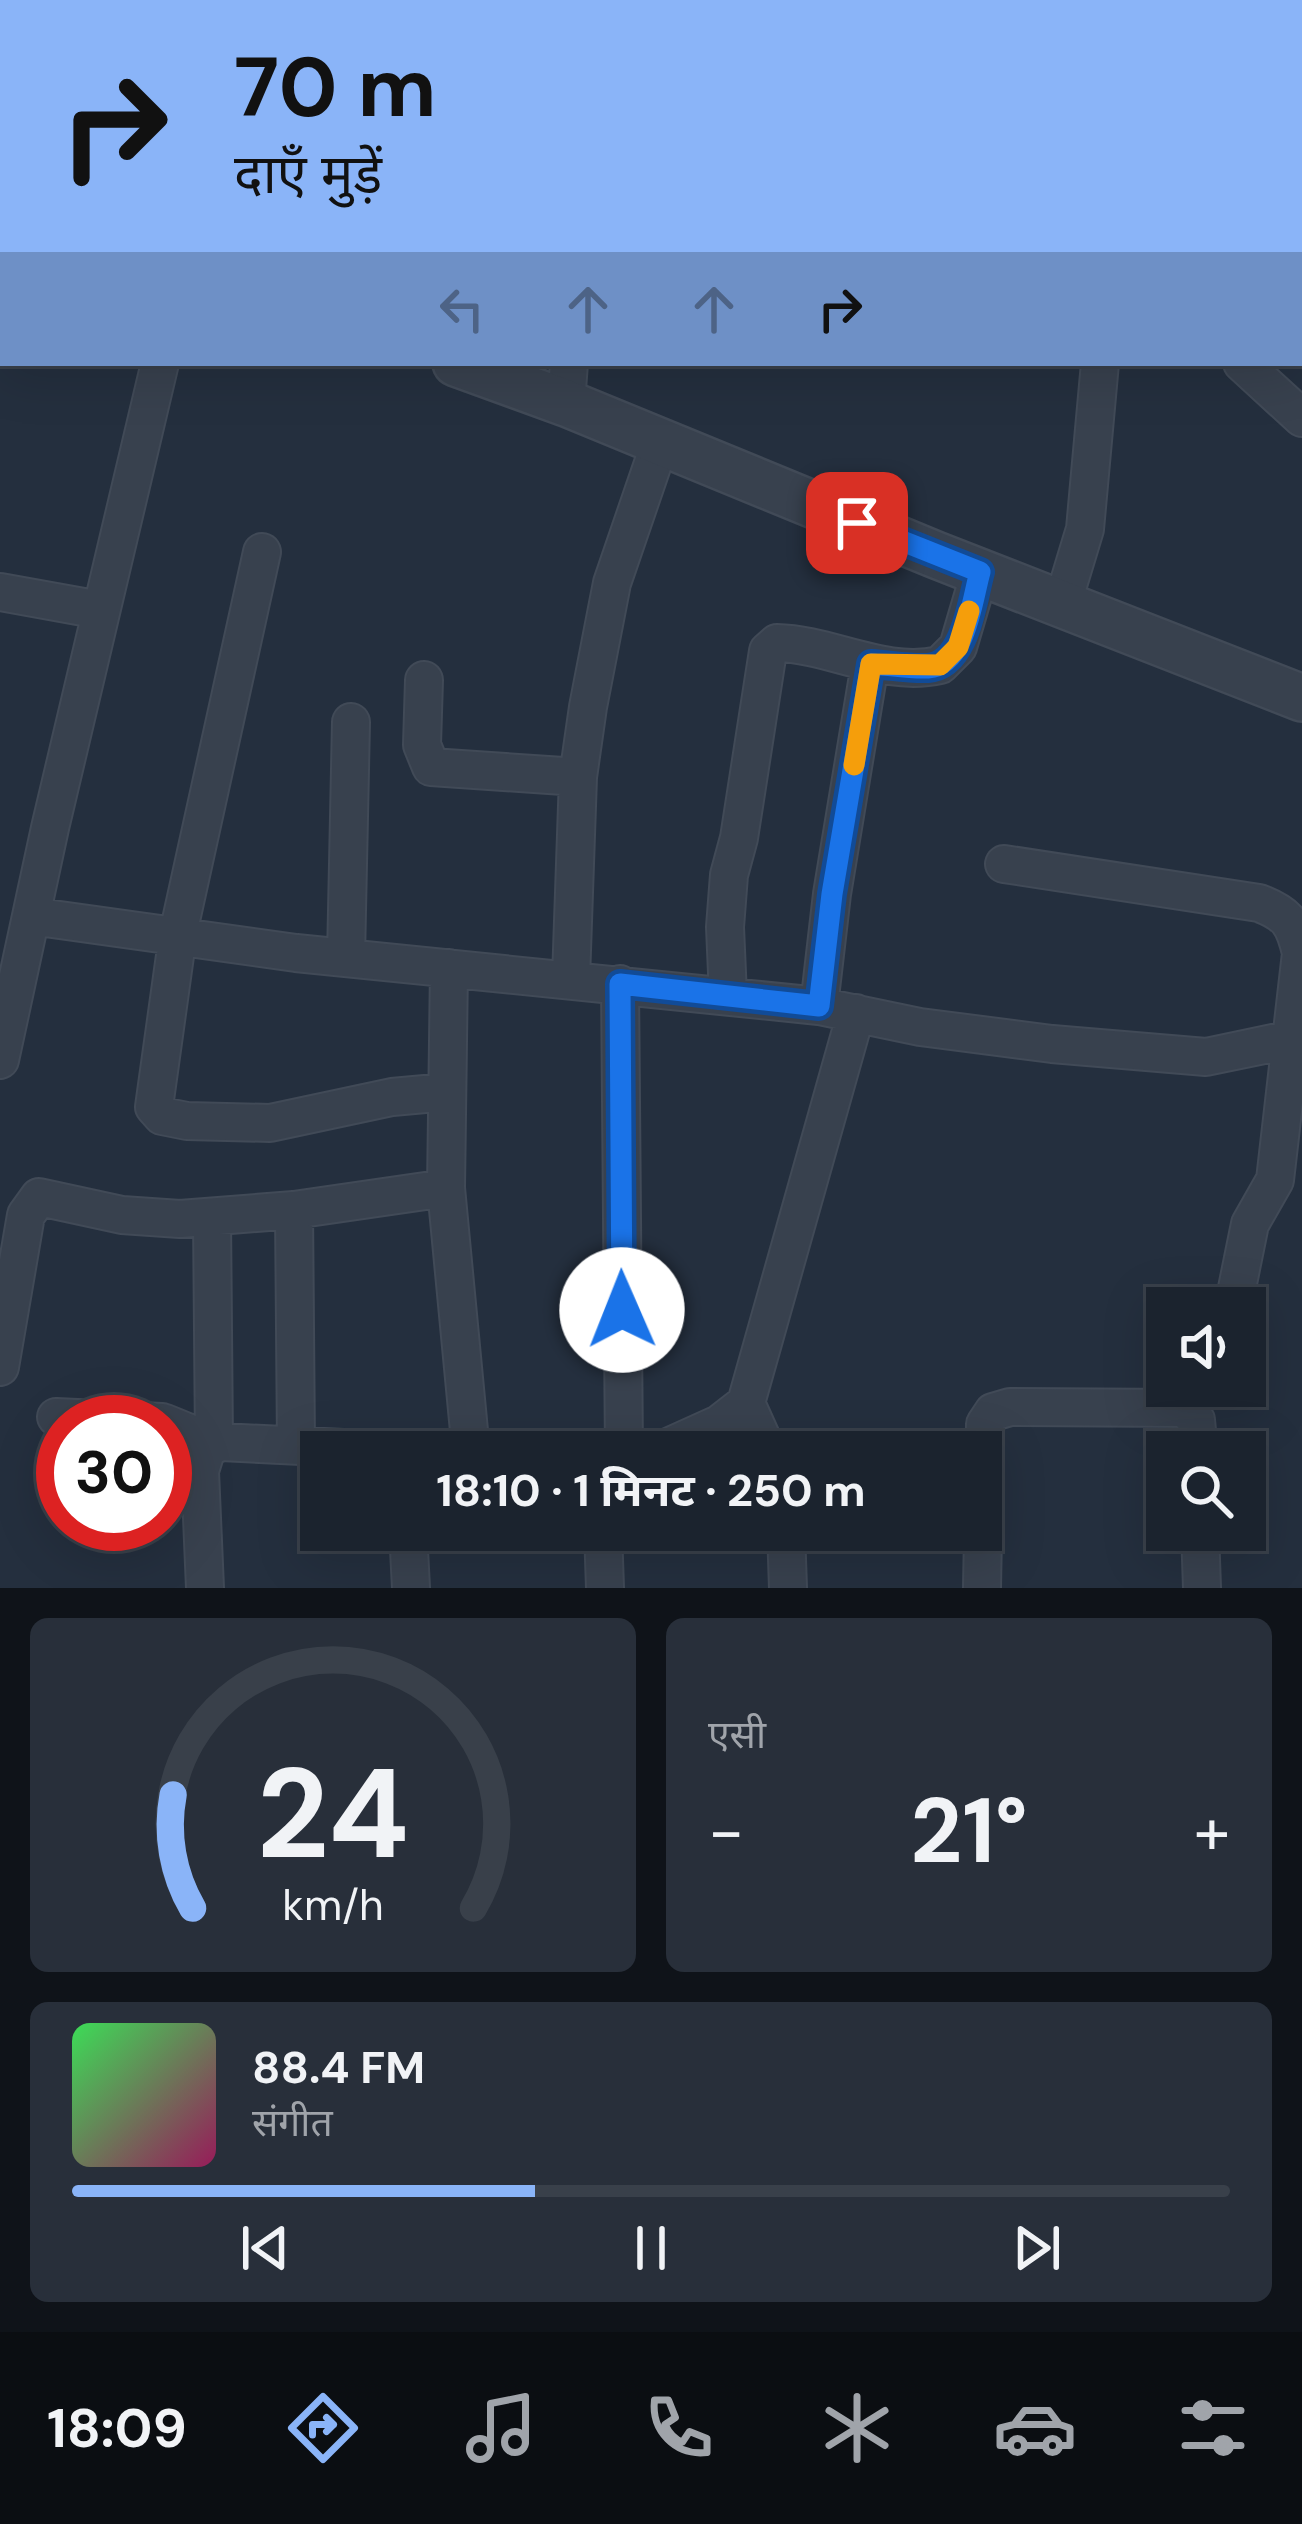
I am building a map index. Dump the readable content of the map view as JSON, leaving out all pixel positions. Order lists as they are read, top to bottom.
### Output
{
  "page": {
    "turn": ["70 m", "दाएँ मुड़ें"],
    "limit": "30",
    "trip": "18:10 · 1 मिनट · 250 m",
    "tile": "एसी",
    "heat": ["−", "21°", "+"],
    "song": ["88.4 FM", "संगीत"],
    "tabs": "18:09",
    "gauge": ["24", "km/h"]
  }
}
